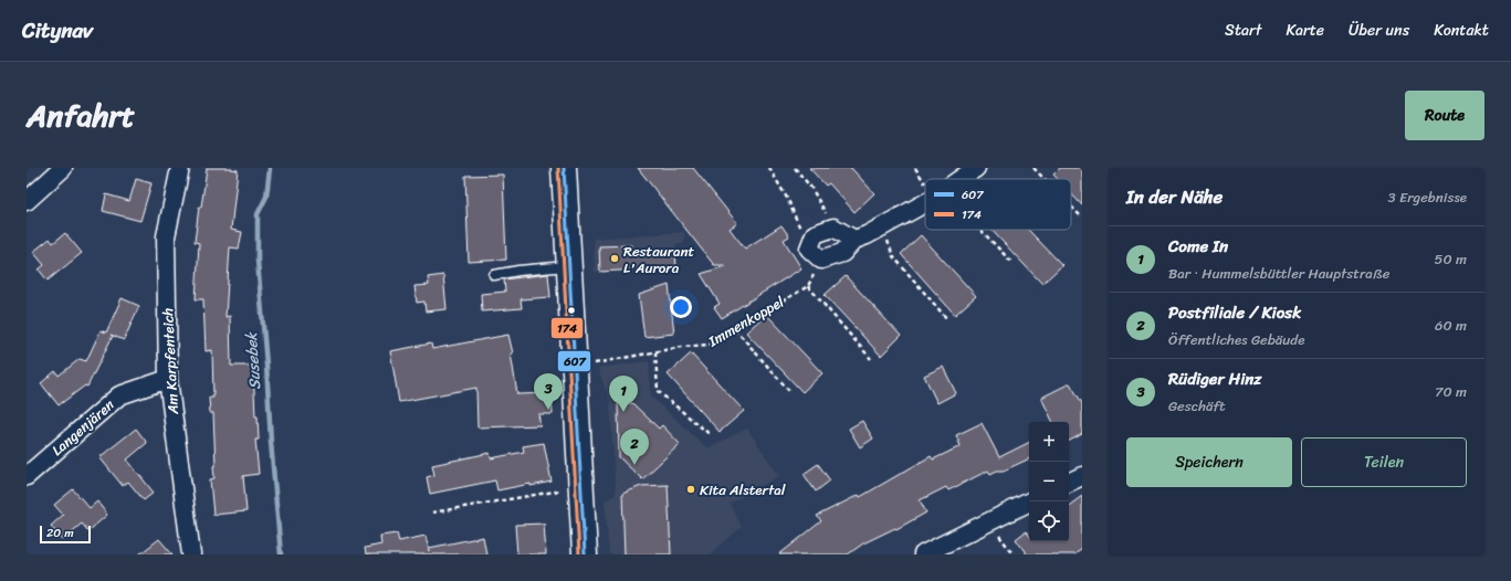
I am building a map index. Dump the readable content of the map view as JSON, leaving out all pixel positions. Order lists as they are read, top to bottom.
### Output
{
  "streets": {
    "street": ["Am Karpfenteich", "Langenjären"],
    "path": ["Immenkoppel"]
  },
  "crossings": [
    ["Am Karpfenteich", "Langenjären"]
  ],
  "water": ["Susebek"],
  "places": ["Restaurant L'Aurora", "Kita Alstertal"],
  "lines": ["transit line 607", "transit line 174"],
  "legend": ["607", "174"],
  "scale_bar": "20 m",
  "page": {
    "header": "Citynav",
    "nav": [
      "Start",
      "Karte",
      "Über uns",
      "Kontakt"
    ],
    "title": "Anfahrt",
    "buttons": [
      "Route",
      ["Speichern", "Teilen"]
    ],
    "heading": ["In der Nähe", "3 Ergebnisse"],
    "list": [
      {
        "mark": "1",
        "name": "Come In",
        "note": "Bar · Hummelsbüttler Hauptstraße",
        "value": "50 m"
      },
      {
        "mark": "2",
        "name": "Postfiliale / Kiosk",
        "note": "Öffentliches Gebäude",
        "value": "60 m"
      },
      {
        "mark": "3",
        "name": "Rüdiger Hinz",
        "note": "Geschäft",
        "value": "70 m"
      }
    ],
    "pins": ["3", "1", "2"],
    "map_buttons": ["+", "−"],
    "scale": "20 m"
  }
}
